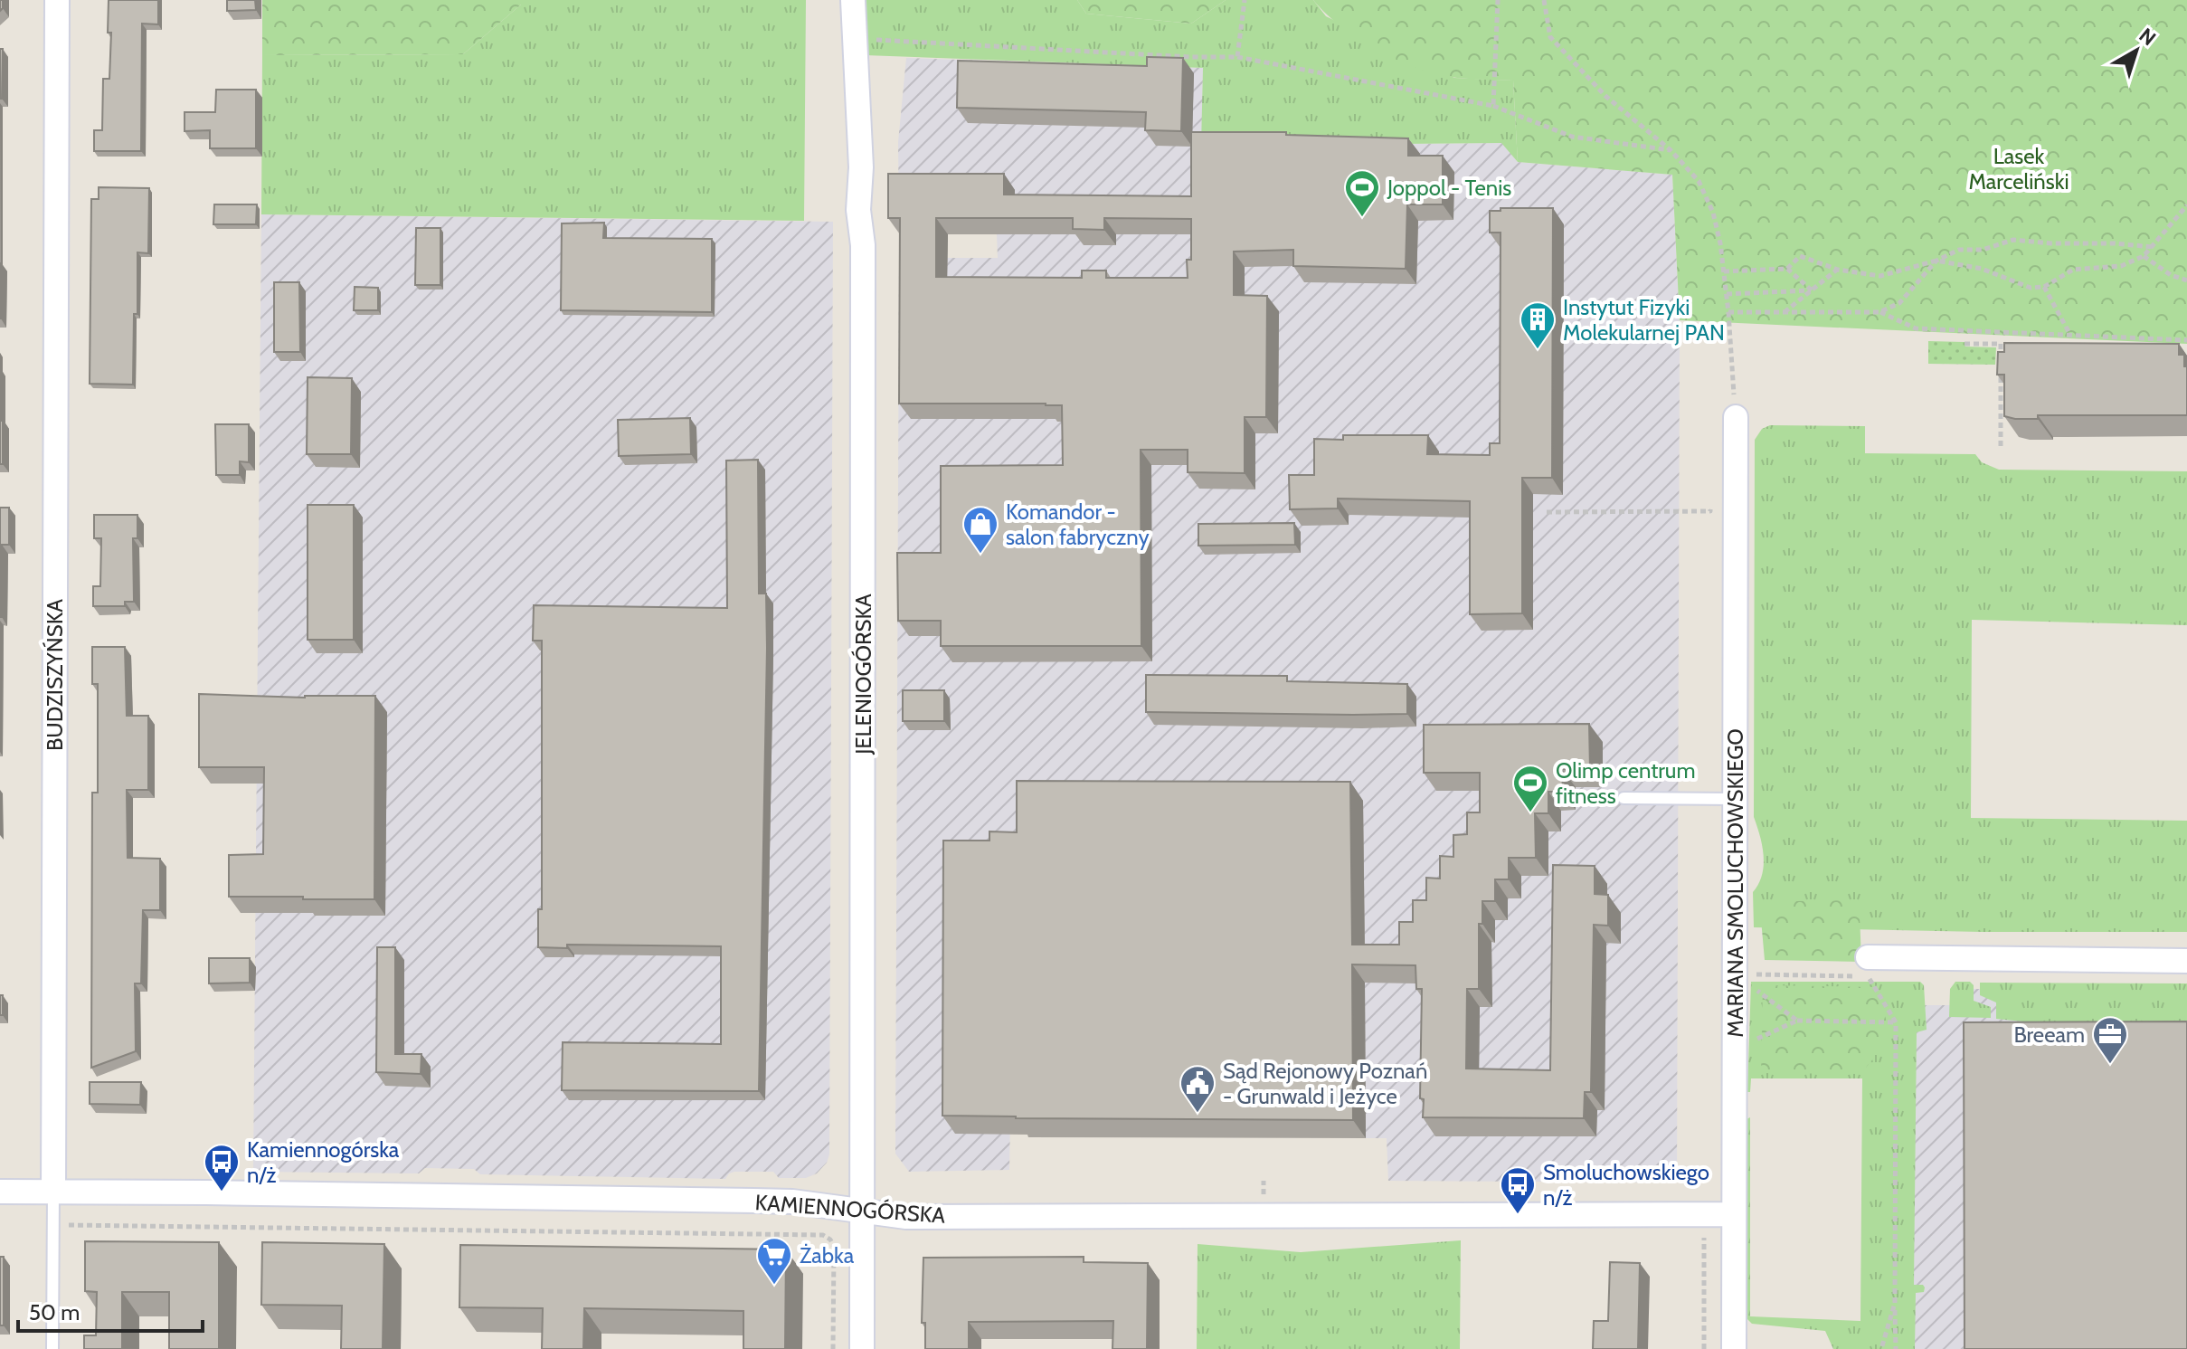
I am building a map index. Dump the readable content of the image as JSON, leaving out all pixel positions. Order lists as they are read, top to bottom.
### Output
{
  "streets": {
    "street": [
      "JELENIOGÓRSKA",
      "BUDZISZYŃSKA",
      "MARIANA SMOLUCHOWSKIEGO",
      "KAMIENNOGÓRSKA"
    ]
  },
  "crossings": [
    ["JELENIOGÓRSKA", "KAMIENNOGÓRSKA"],
    ["BUDZISZYŃSKA", "KAMIENNOGÓRSKA"],
    ["MARIANA SMOLUCHOWSKIEGO", "KAMIENNOGÓRSKA"]
  ],
  "parks": ["Lasek Marceliński"],
  "places": {
    "sports": ["Joppol - Tenis", "Olimp centrum fitness"],
    "building": ["Instytut Fizyki Molekularnej PAN"],
    "shop": ["Komandor - salon fabryczny"],
    "office": ["Breeam"],
    "public building": ["Sąd Rejonowy Poznań - Grunwald i Jeżyce"],
    "bus stop": ["Kamiennogórska n/ż", "Smoluchowskiego n/ż"],
    "supermarket": ["Żabka"]
  },
  "scale_bar": "50 m",
  "north": "top right"
}
